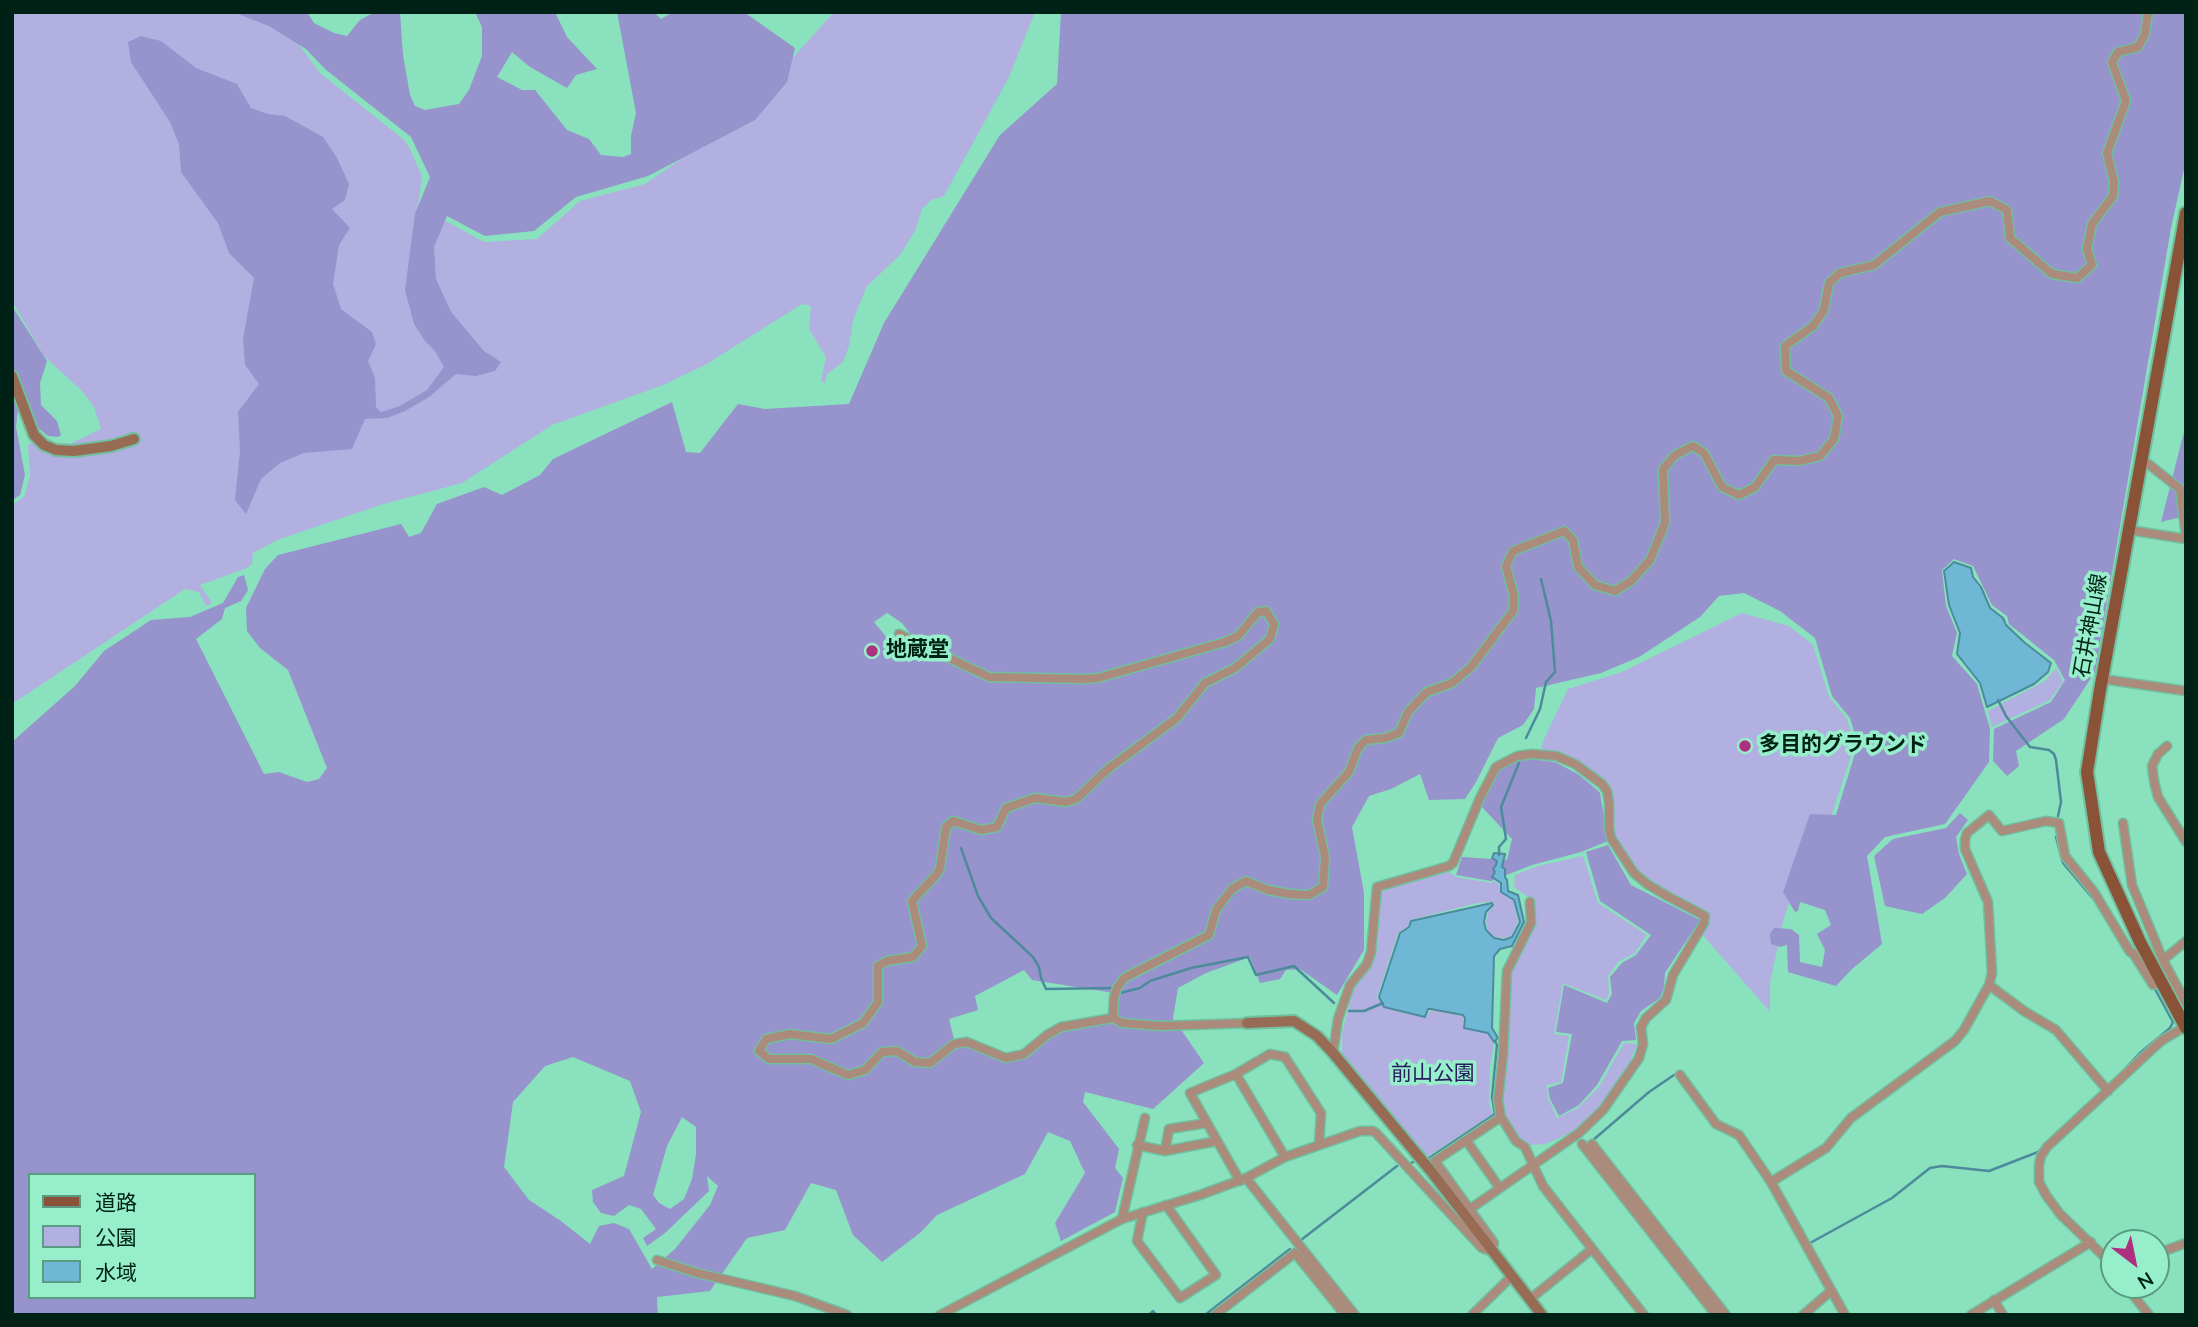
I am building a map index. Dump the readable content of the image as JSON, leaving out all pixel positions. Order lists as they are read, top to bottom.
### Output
{
  "streets": {
    "main road": ["石井神山線"]
  },
  "parks": ["前山公園"],
  "places": ["地蔵堂", "多目的グラウンド"],
  "legend": ["道路", "公園", "水域"],
  "north": "bottom right"
}
